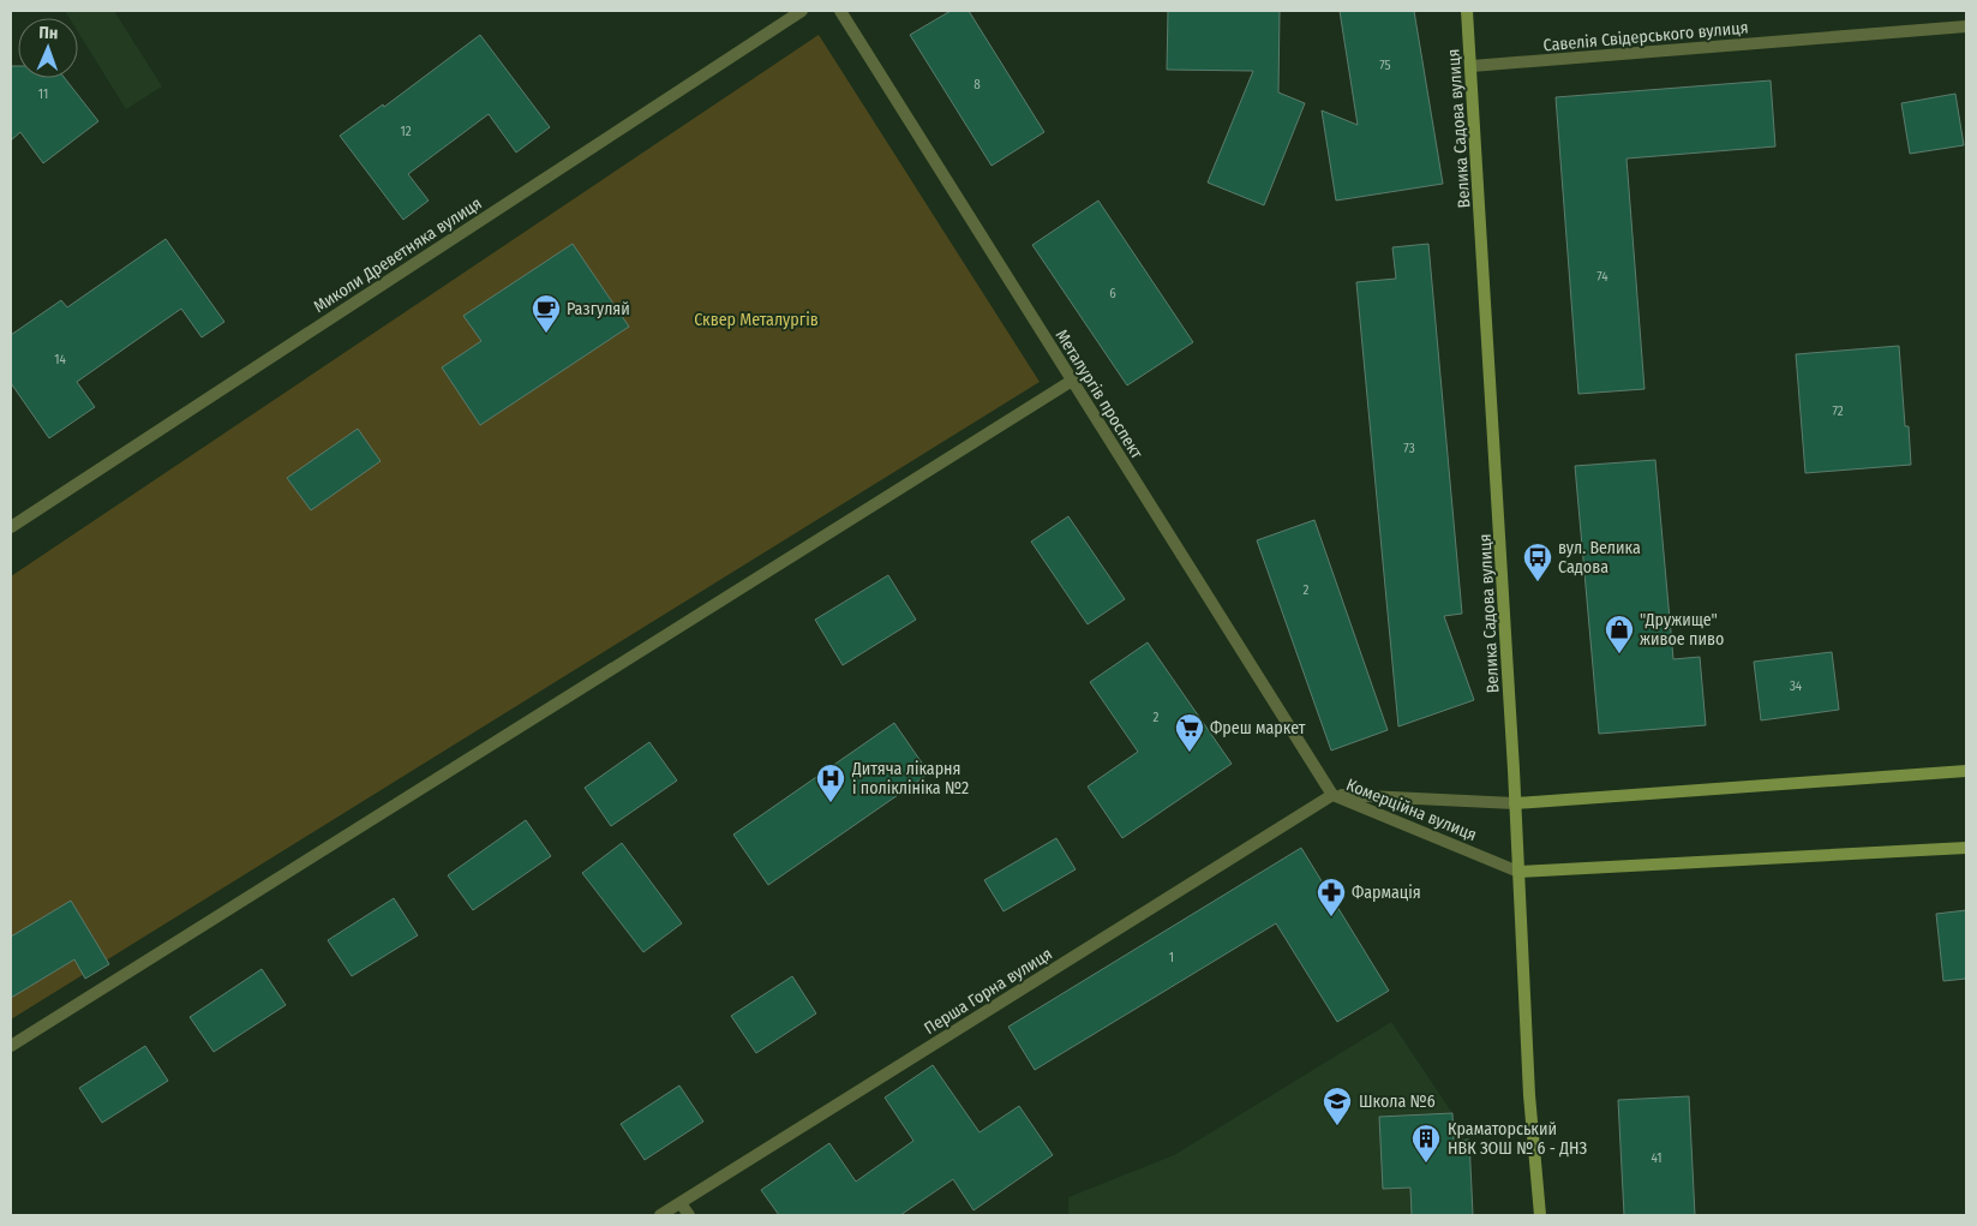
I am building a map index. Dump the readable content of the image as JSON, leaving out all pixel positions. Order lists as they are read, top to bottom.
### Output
{
  "streets": {
    "street": [
      "Савелія Свідерського вулиця",
      "Велика Садова вулиця",
      "Миколи Древетняка вулиця",
      "Металургів проспект",
      "Комерційна вулиця",
      "Перша Горна вулиця"
    ]
  },
  "crossings": [
    ["Савелія Свідерського вулиця", "Велика Садова вулиця"],
    ["Велика Садова вулиця", "Комерційна вулиця"],
    ["Металургів проспект", "Комерційна вулиця"],
    ["Металургів проспект", "Перша Горна вулиця"],
    ["Комерційна вулиця", "Перша Горна вулиця"]
  ],
  "parks": ["Сквер Металургів"],
  "places": {
    "cafe": ["Разгуляй"],
    "bus stop": ["вул. Велика Садова"],
    "shop": ["\"Дружище\" живое пиво"],
    "supermarket": ["Фреш маркет"],
    "hospital": ["Дитяча лікарня і поліклініка №2"],
    "pharmacy": ["Фармація"],
    "school or university": ["Школа №6"],
    "building": ["Краматорський НВК ЗОШ № 6 - ДНЗ"]
  },
  "house_numbers": [
    "75",
    "8",
    "11",
    "12",
    "74",
    "6",
    "14",
    "72",
    "73",
    "2",
    "34",
    "2",
    "1",
    "41"
  ],
  "north": "top"
}
